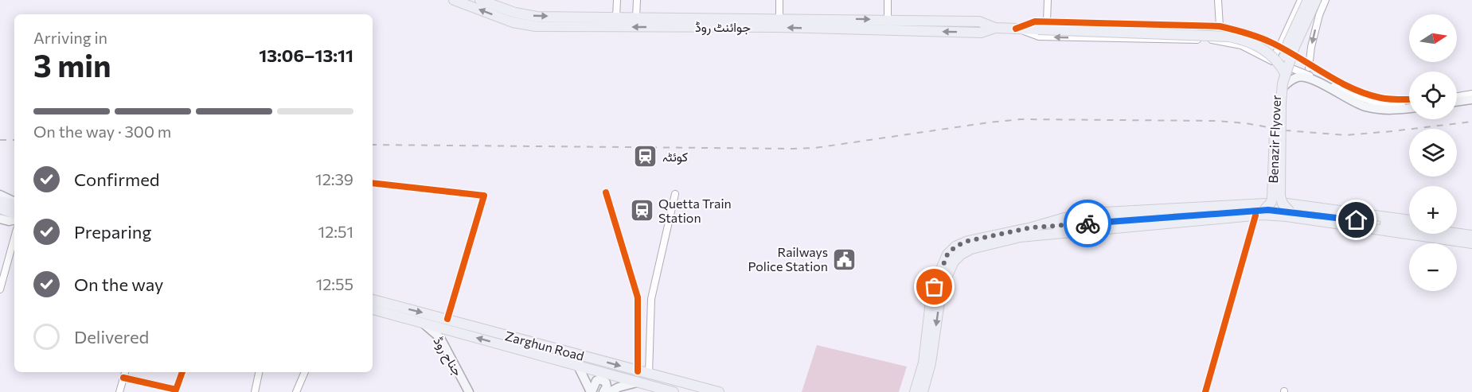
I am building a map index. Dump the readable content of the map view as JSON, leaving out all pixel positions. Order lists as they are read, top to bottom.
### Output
{
  "streets": {
    "main road": [
      "جوائنٹ روڈ",
      "Benazir Flyover",
      "Zarghun Road",
      "جناح روڈ"
    ]
  },
  "crossings": [
    ["جوائنٹ روڈ", "Benazir Flyover"],
    ["Zarghun Road", "جناح روڈ"]
  ],
  "places": {
    "station": ["کوئٹہ", "Quetta Train Station"],
    "public building": ["Railways Police Station"]
  },
  "north": "right",
  "page": {
    "map_buttons": ["+", "−"],
    "heading": ["3 min", "Arriving in", "13:06–13:11"],
    "bar": "On the way · 300 m",
    "list": [
      ["Confirmed", "12:39"],
      ["Preparing", "12:51"],
      ["On the way", "12:55"],
      "Delivered"
    ]
  }
}
